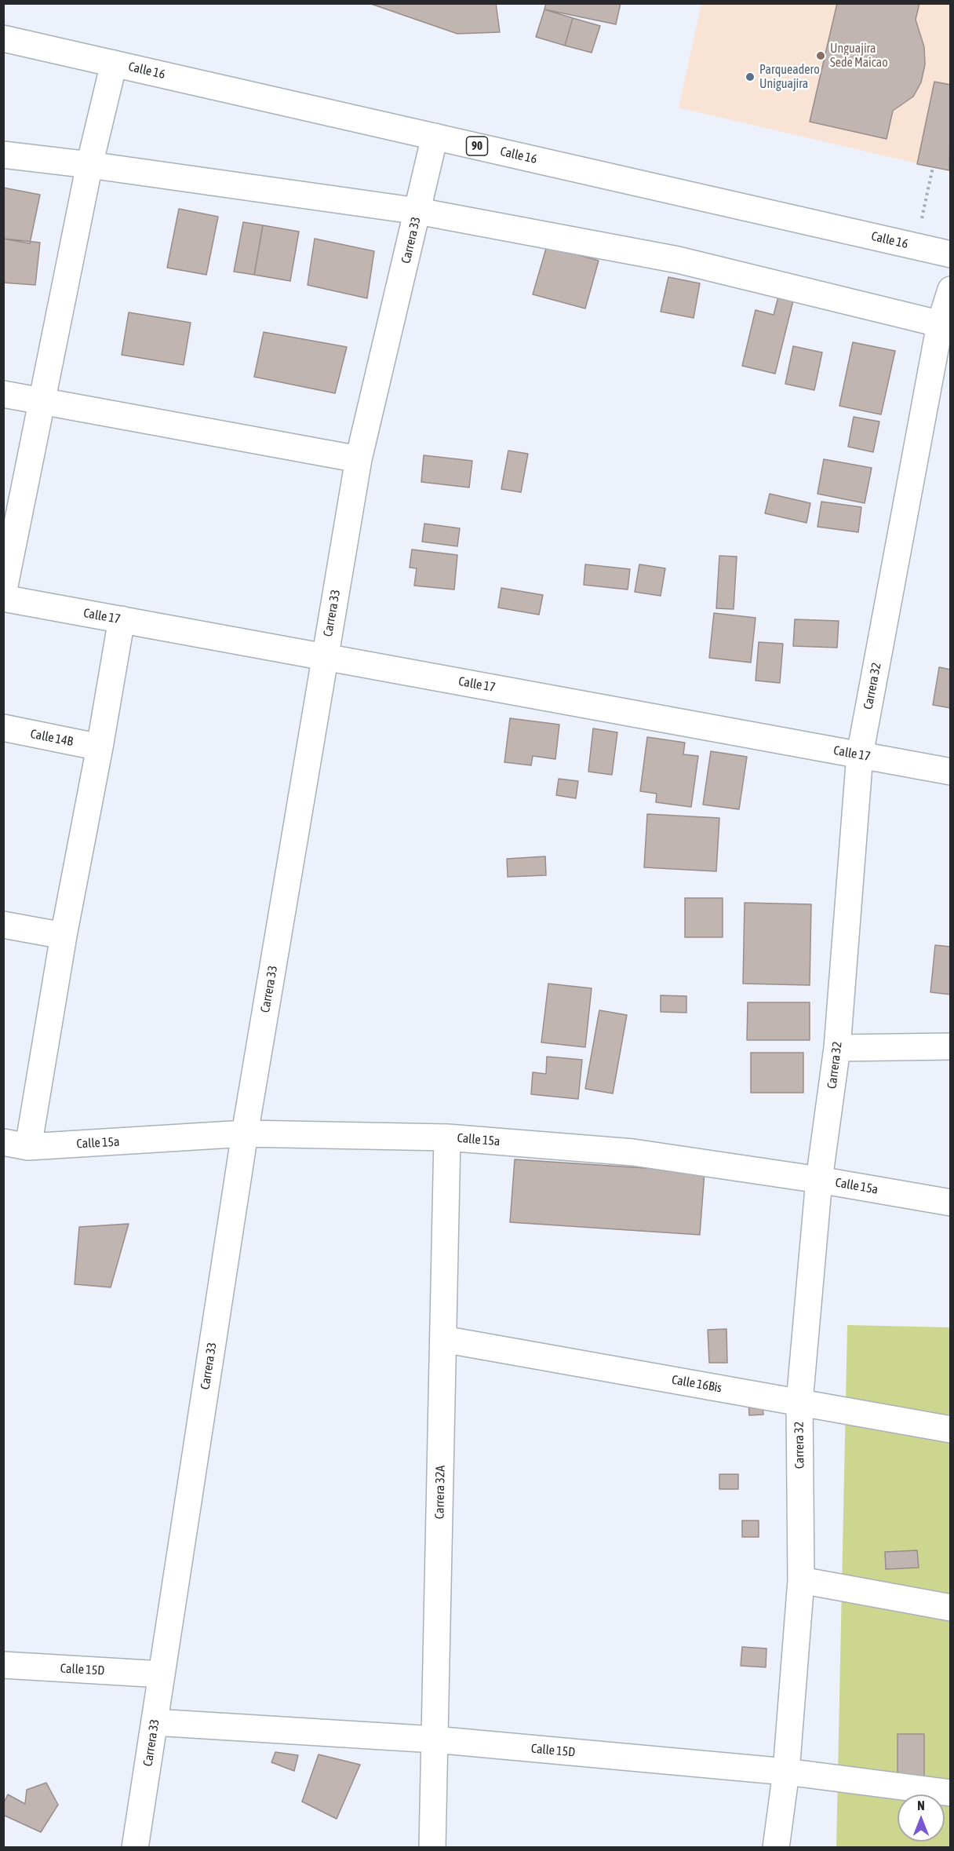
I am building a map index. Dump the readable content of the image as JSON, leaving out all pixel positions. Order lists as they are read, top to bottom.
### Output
{
  "streets": {
    "main road": [
      "Calle 16",
      "90",
      "Carrera 33",
      "Calle 17",
      "Carrera 32",
      "Calle 14B",
      "Calle 15a",
      "Calle 16Bis",
      "Carrera 32A",
      "Calle 15D"
    ]
  },
  "crossings": [
    ["Calle 16", "Carrera 33"],
    ["Carrera 33", "Calle 17"],
    ["Carrera 33", "Calle 15a"],
    ["Carrera 33", "Calle 15D"],
    ["Calle 17", "Carrera 32"],
    ["Carrera 32", "Calle 15a"],
    ["Carrera 32", "Calle 16Bis"],
    ["Carrera 32", "Calle 15D"],
    ["Calle 15a", "Carrera 32A"],
    ["Calle 16Bis", "Carrera 32A"],
    ["Carrera 32A", "Calle 15D"]
  ],
  "places": ["Unguajira Sede Maicao", "Parqueadero Uniguajira"],
  "north": "top"
}
